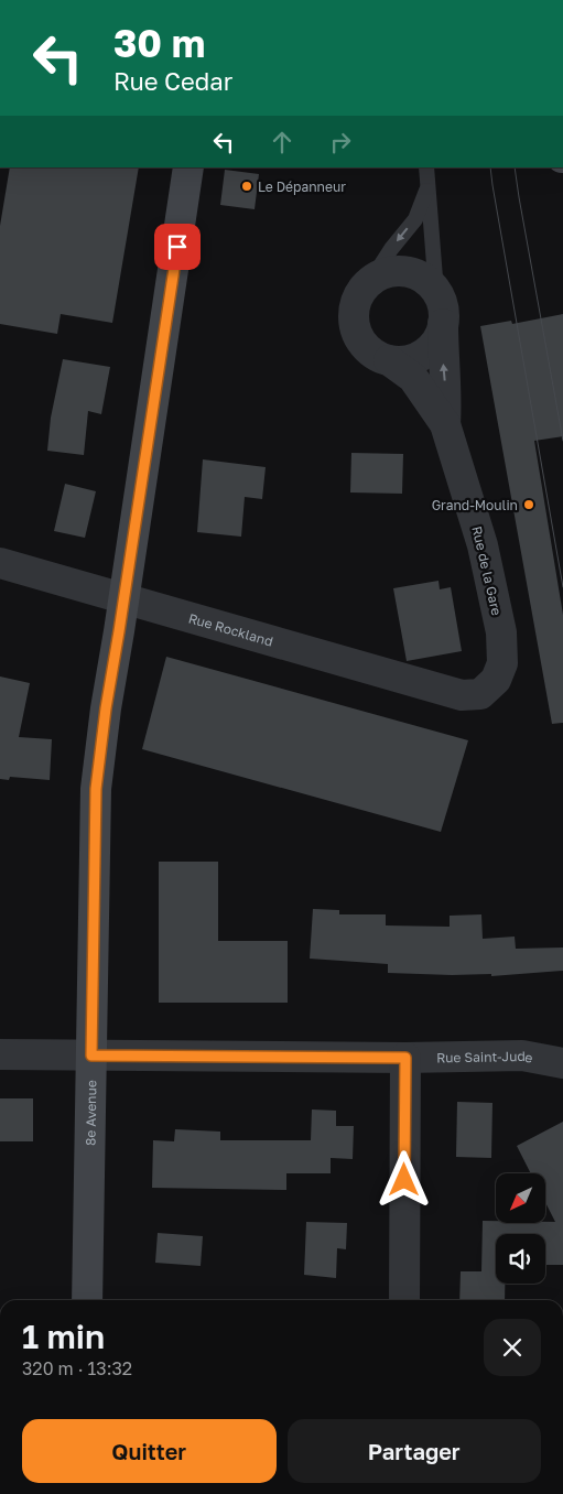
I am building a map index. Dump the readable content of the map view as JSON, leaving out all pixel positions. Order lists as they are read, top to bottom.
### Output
{
  "streets": {
    "street": [
      "Rue de la Gare",
      "Rue Rockland",
      "Rue Saint-Jude",
      "8e Avenue"
    ]
  },
  "crossings": [
    ["Rue de la Gare", "Rue Rockland"],
    ["Rue Rockland", "8e Avenue"],
    ["Rue Saint-Jude", "8e Avenue"]
  ],
  "places": ["Le Dépanneur", "Grand-Moulin"],
  "north": "bottom left",
  "page": {
    "turn": ["30 m", "Rue Cedar"],
    "heading": ["1 min", "320 m · 13:32"],
    "buttons": ["Quitter", "Partager"]
  }
}
